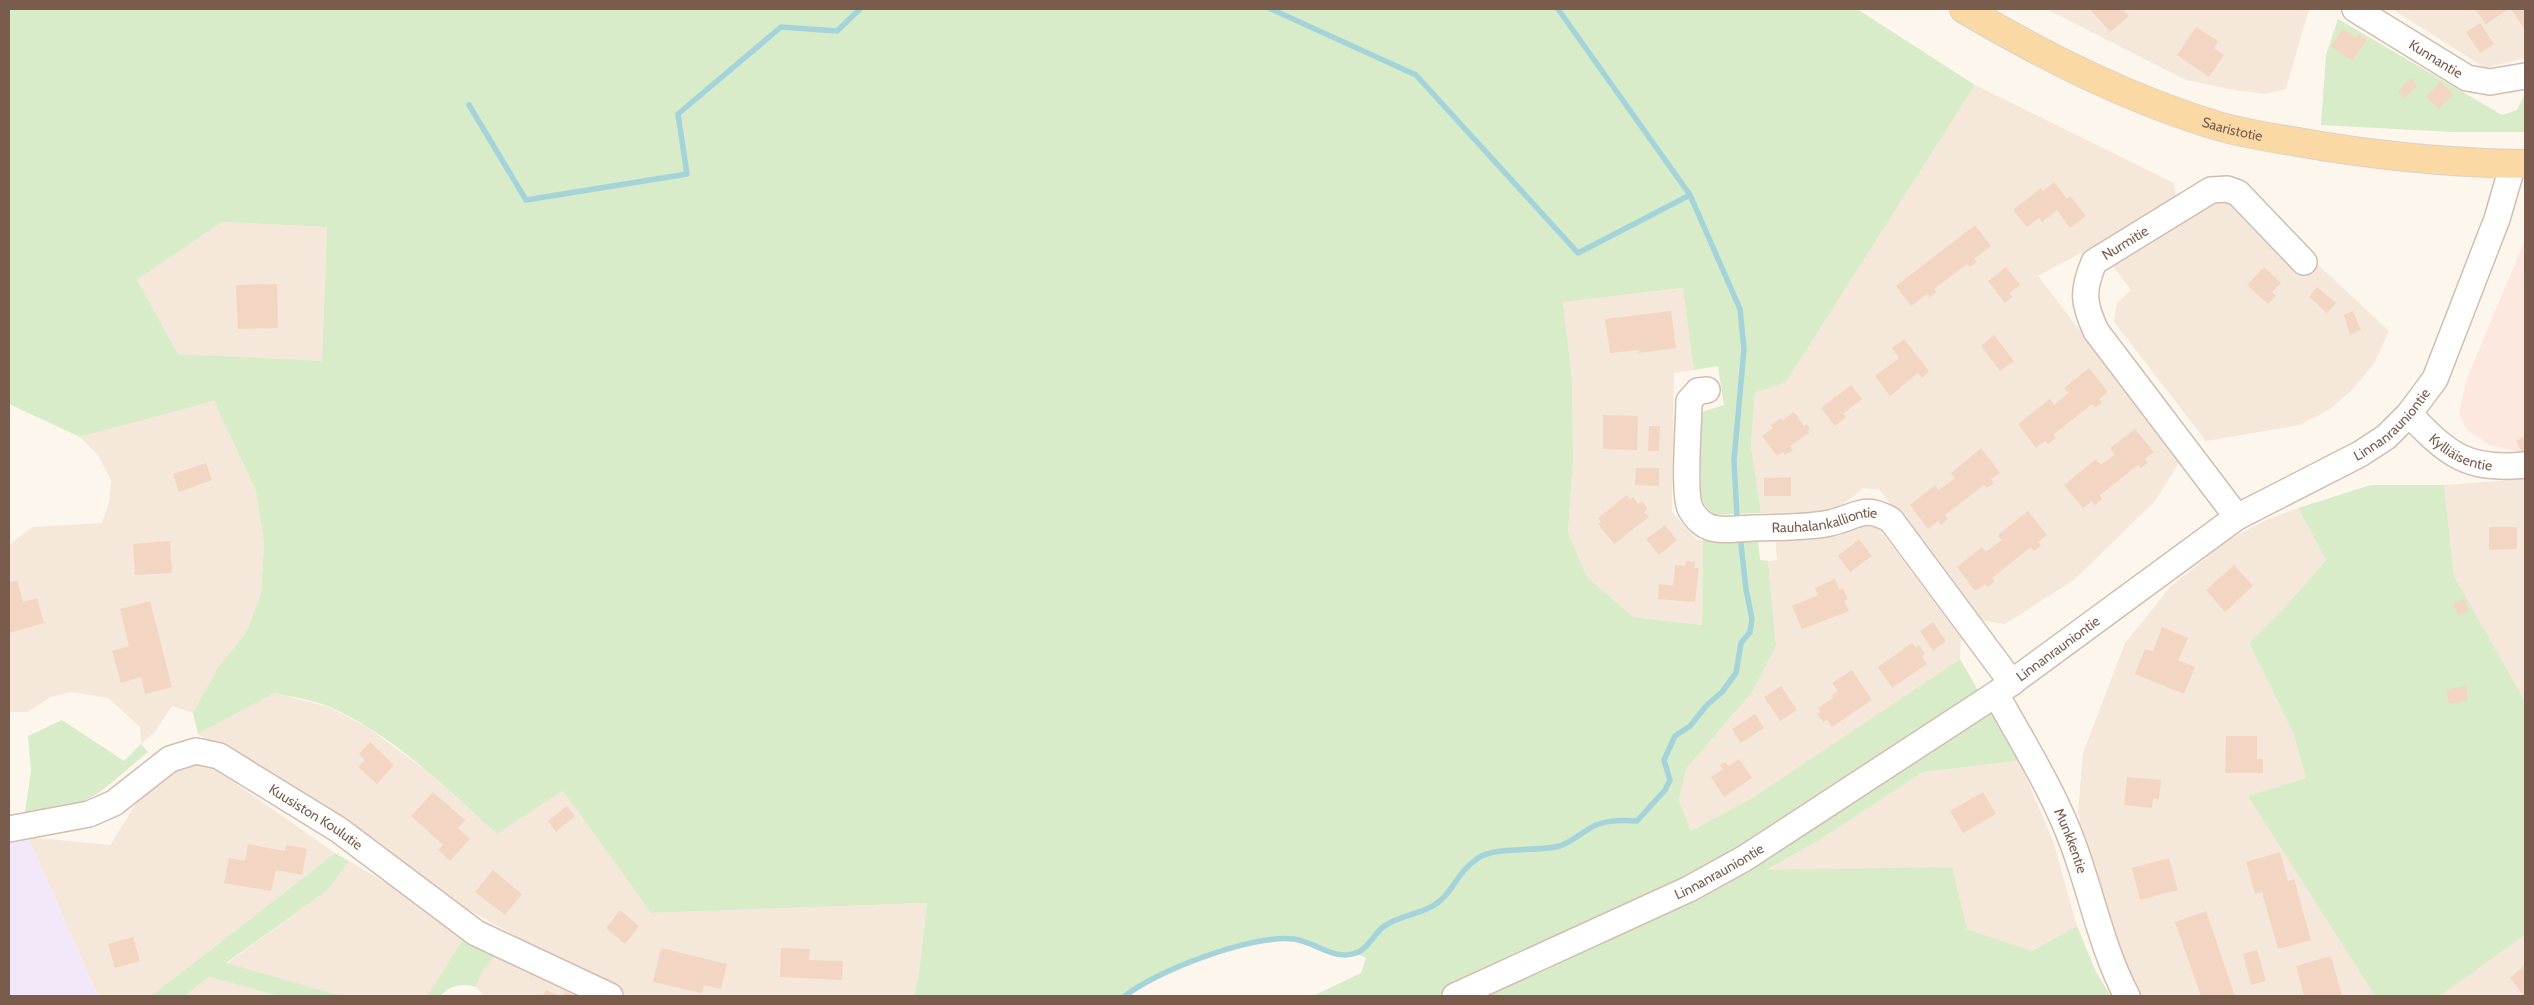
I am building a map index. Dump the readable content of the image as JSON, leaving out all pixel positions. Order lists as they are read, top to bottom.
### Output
{
  "streets": {
    "main road": ["Saaristotie"],
    "street": [
      "Kunnantie",
      "Nurmitie",
      "Linnanrauniontie",
      "Kylliäisentie",
      "Rauhalankalliontie",
      "Kuusiston Koulutie",
      "Munkkentie"
    ]
  },
  "crossings": [
    ["Saaristotie", "Linnanrauniontie"],
    ["Nurmitie", "Linnanrauniontie"],
    ["Linnanrauniontie", "Kylliäisentie"],
    ["Linnanrauniontie", "Rauhalankalliontie"],
    ["Linnanrauniontie", "Munkkentie"],
    ["Rauhalankalliontie", "Munkkentie"]
  ]
}
